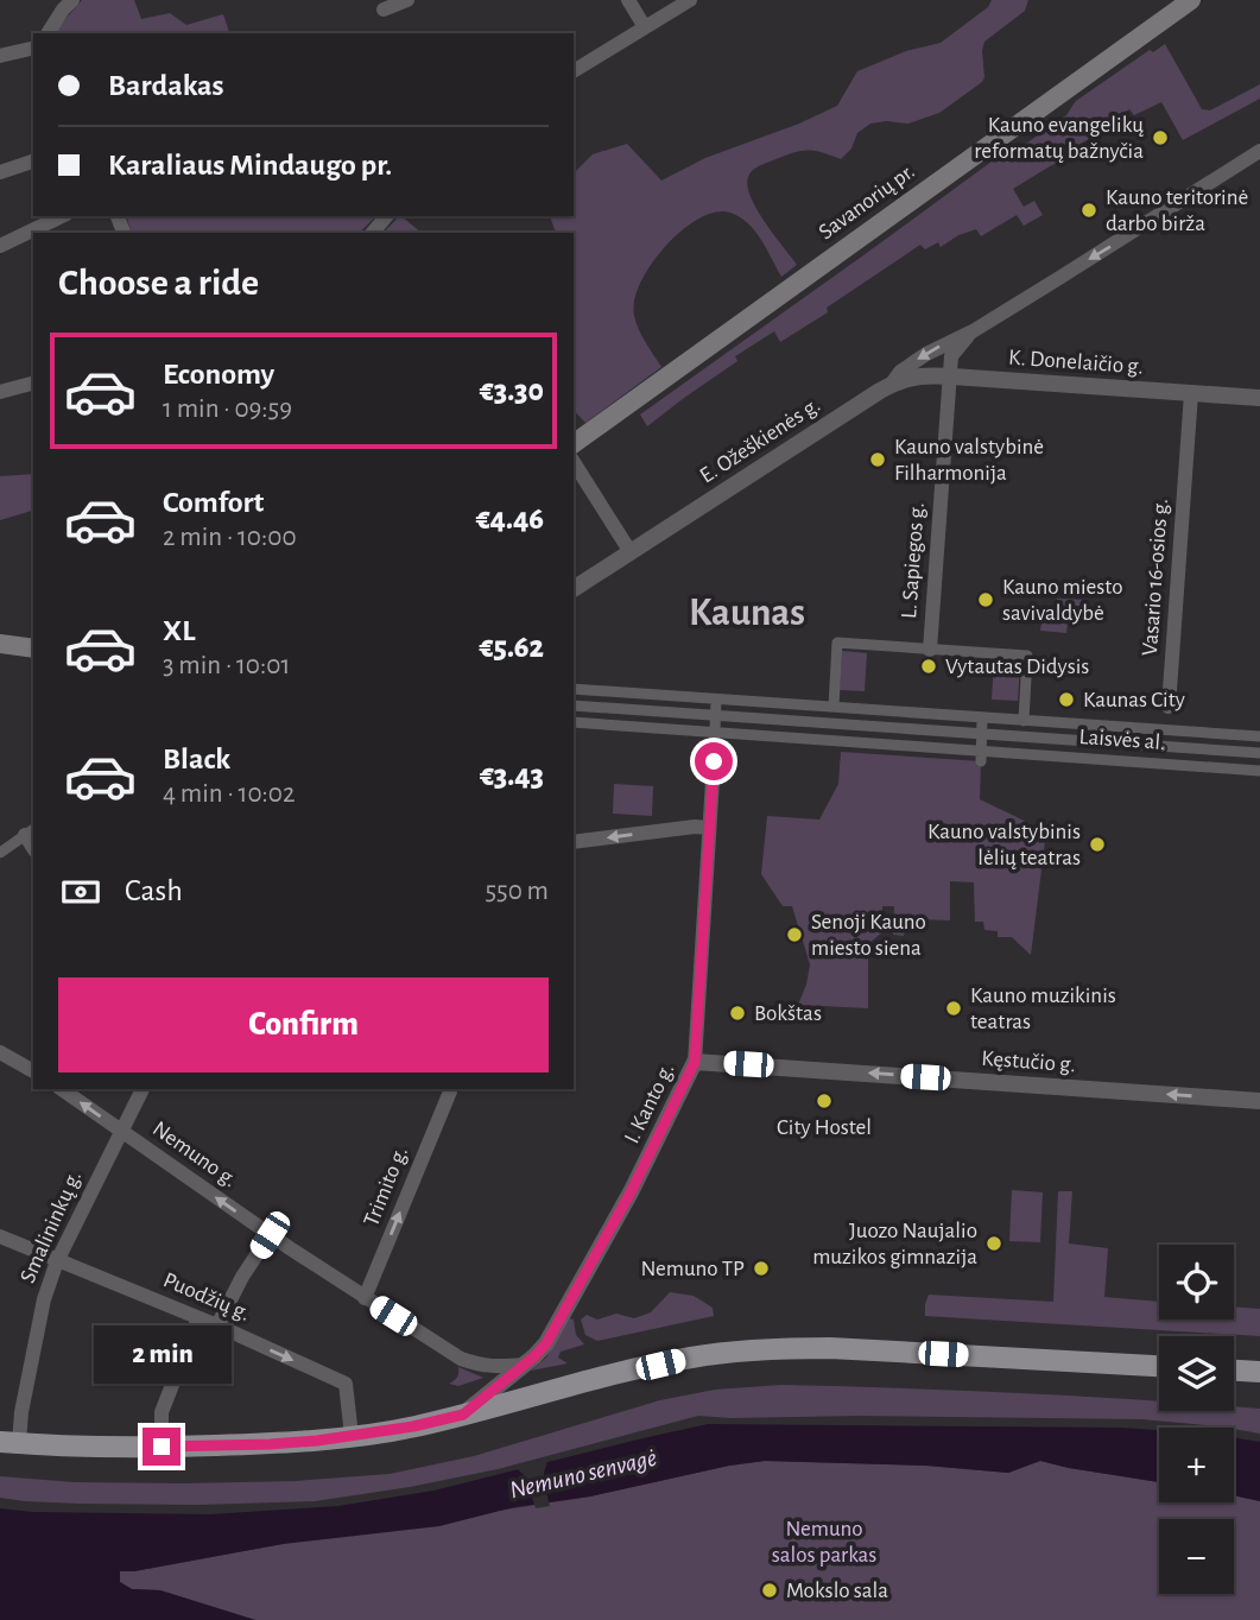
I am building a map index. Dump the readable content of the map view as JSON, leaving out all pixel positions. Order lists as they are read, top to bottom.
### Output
{
  "streets": {
    "main road": ["Savanorių pr."],
    "street": [
      "K. Donelaičio g.",
      "E. Ožeškienės g.",
      "L. Sapiegos g.",
      "Vasario 16-osios g.",
      "Laisvės al.",
      "Kęstučio g.",
      "I. Kanto g.",
      "Nemuno g.",
      "Trimito g.",
      "Smalininkų g.",
      "Puodžių g."
    ]
  },
  "crossings": [
    ["K. Donelaičio g.", "E. Ožeškienės g."],
    ["K. Donelaičio g.", "L. Sapiegos g."],
    ["K. Donelaičio g.", "Vasario 16-osios g."],
    ["E. Ožeškienės g.", "L. Sapiegos g."],
    ["Vasario 16-osios g.", "Laisvės al."],
    ["Laisvės al.", "I. Kanto g."],
    ["Kęstučio g.", "I. Kanto g."],
    ["I. Kanto g.", "Nemuno g."],
    ["Nemuno g.", "Trimito g."],
    ["Nemuno g.", "Smalininkų g."],
    ["Smalininkų g.", "Puodžių g."]
  ],
  "one_way": [
    "E. Ožeškienės g.",
    "Kęstučio g.",
    "Nemuno g.",
    "Trimito g.",
    "Puodžių g."
  ],
  "districts": ["Kaunas"],
  "water": ["Nemuno senvagė"],
  "parks": ["Nemuno salos parkas"],
  "places": [
    "Kauno evangelikų reformatų bažnyčia",
    "Kauno teritorinė darbo birža",
    "Kauno valstybinė Filharmonija",
    "Kauno miesto savivaldybė",
    "Vytautas Didysis",
    "Kaunas City",
    "Kauno valstybinis lėlių teatras",
    "Senoji Kauno miesto siena",
    "Kauno muzikinis teatras",
    "Bokštas",
    "City Hostel",
    "Juozo Naujalio muzikos gimnazija",
    "Nemuno TP",
    "Mokslo sala"
  ],
  "page": {
    "banner": ["Bardakas", "Karaliaus Mindaugo pr."],
    "heading": "Choose a ride",
    "list": [
      {
        "name": "Economy",
        "note": "1 min · 09:59",
        "value": "€3.30"
      },
      {
        "name": "Comfort",
        "note": "2 min · 10:00",
        "value": "€4.46"
      },
      {
        "name": "XL",
        "note": "3 min · 10:01",
        "value": "€5.62"
      },
      {
        "name": "Black",
        "note": "4 min · 10:02",
        "value": "€3.43"
      }
    ],
    "pay": ["Cash", "550 m"],
    "buttons": "Confirm",
    "map_buttons": ["+", "−"],
    "bubble": "2 min"
  }
}
